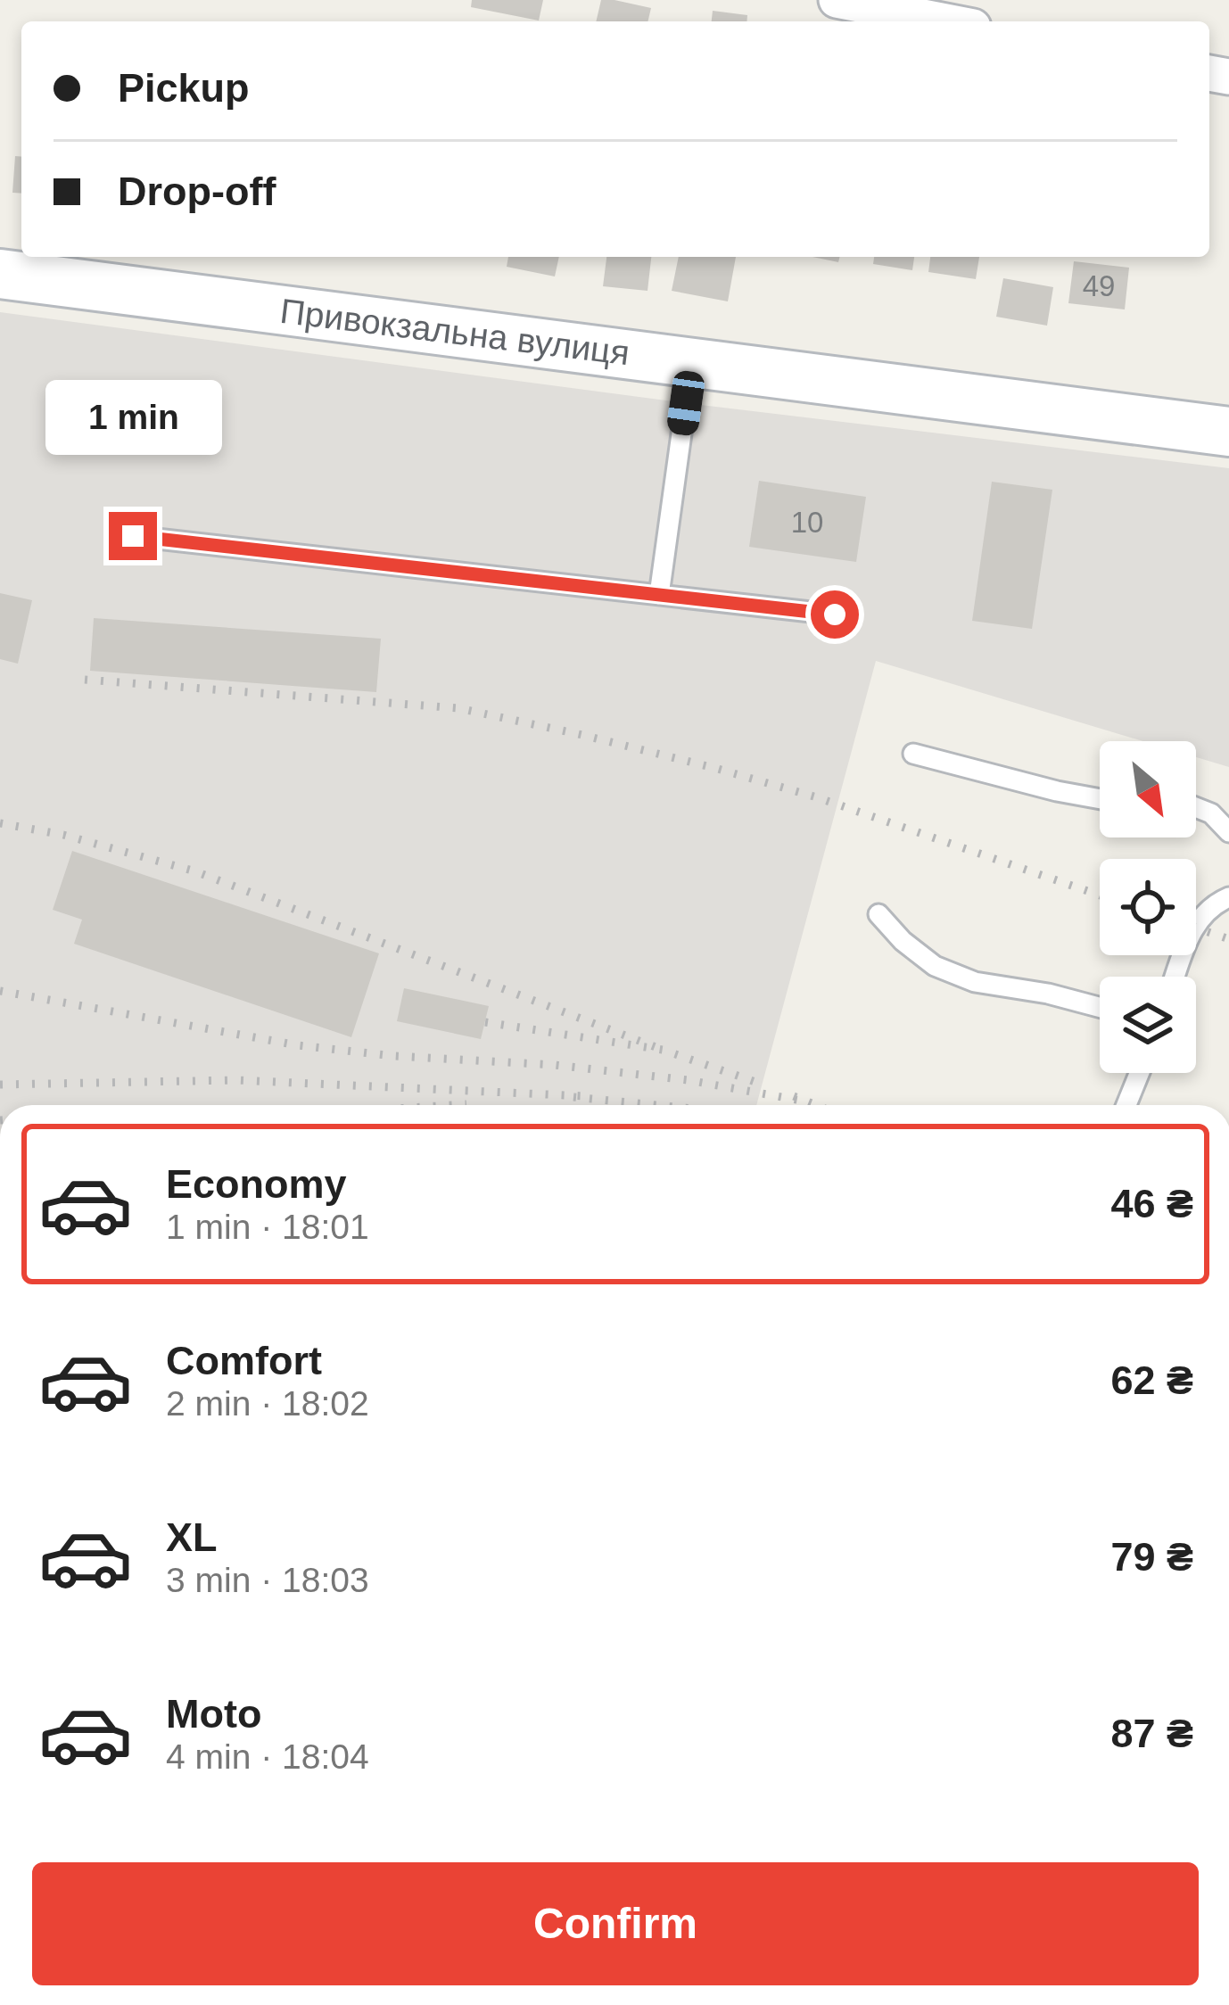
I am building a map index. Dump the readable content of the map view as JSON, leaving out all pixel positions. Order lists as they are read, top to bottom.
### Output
{
  "streets": {
    "street": ["Привокзальна вулиця"]
  },
  "house_numbers": ["49", "10"],
  "north": "bottom right",
  "page": {
    "banner": ["Pickup", "Drop-off"],
    "bubble": "1 min",
    "list": [
      {
        "name": "Economy",
        "note": "1 min · 18:01",
        "value": "46 ₴"
      },
      {
        "name": "Comfort",
        "note": "2 min · 18:02",
        "value": "62 ₴"
      },
      {
        "name": "XL",
        "note": "3 min · 18:03",
        "value": "79 ₴"
      },
      {
        "name": "Moto",
        "note": "4 min · 18:04",
        "value": "87 ₴"
      }
    ],
    "buttons": "Confirm"
  }
}
